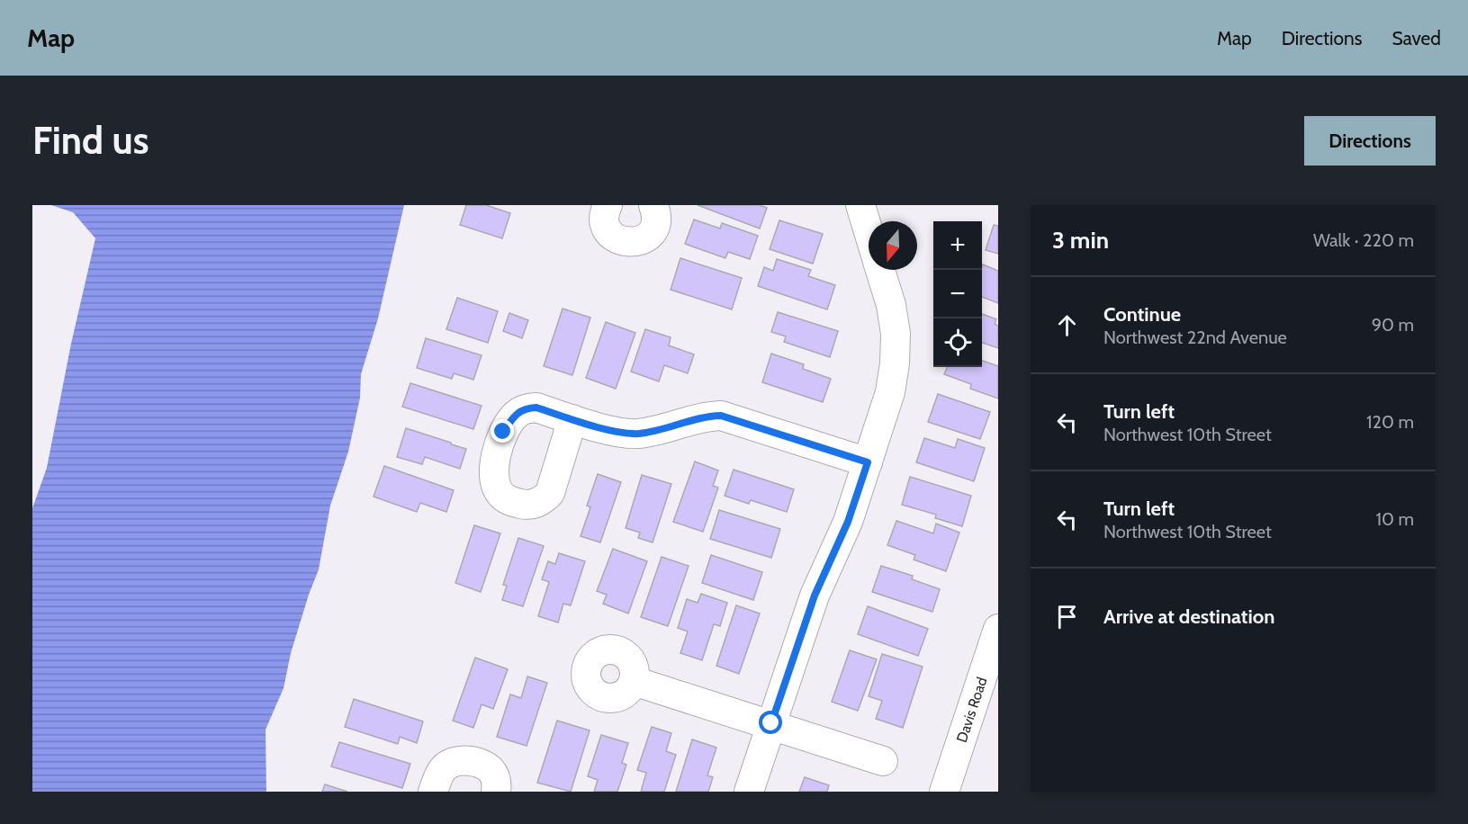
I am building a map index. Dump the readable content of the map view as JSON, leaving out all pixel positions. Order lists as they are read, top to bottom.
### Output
{
  "streets": {
    "street": ["Davis Road"]
  },
  "north": "bottom",
  "page": {
    "header": "Map",
    "nav": ["Map", "Directions", "Saved"],
    "buttons": "Directions",
    "title": "Find us",
    "heading": ["3 min", "Walk · 220 m"],
    "map_buttons": ["+", "−"],
    "list": [
      ["Continue", "Northwest 22nd Avenue", "90 m"],
      ["Turn left", "Northwest 10th Street", "120 m"],
      ["Turn left", "Northwest 10th Street", "10 m"],
      "Arrive at destination"
    ]
  }
}
